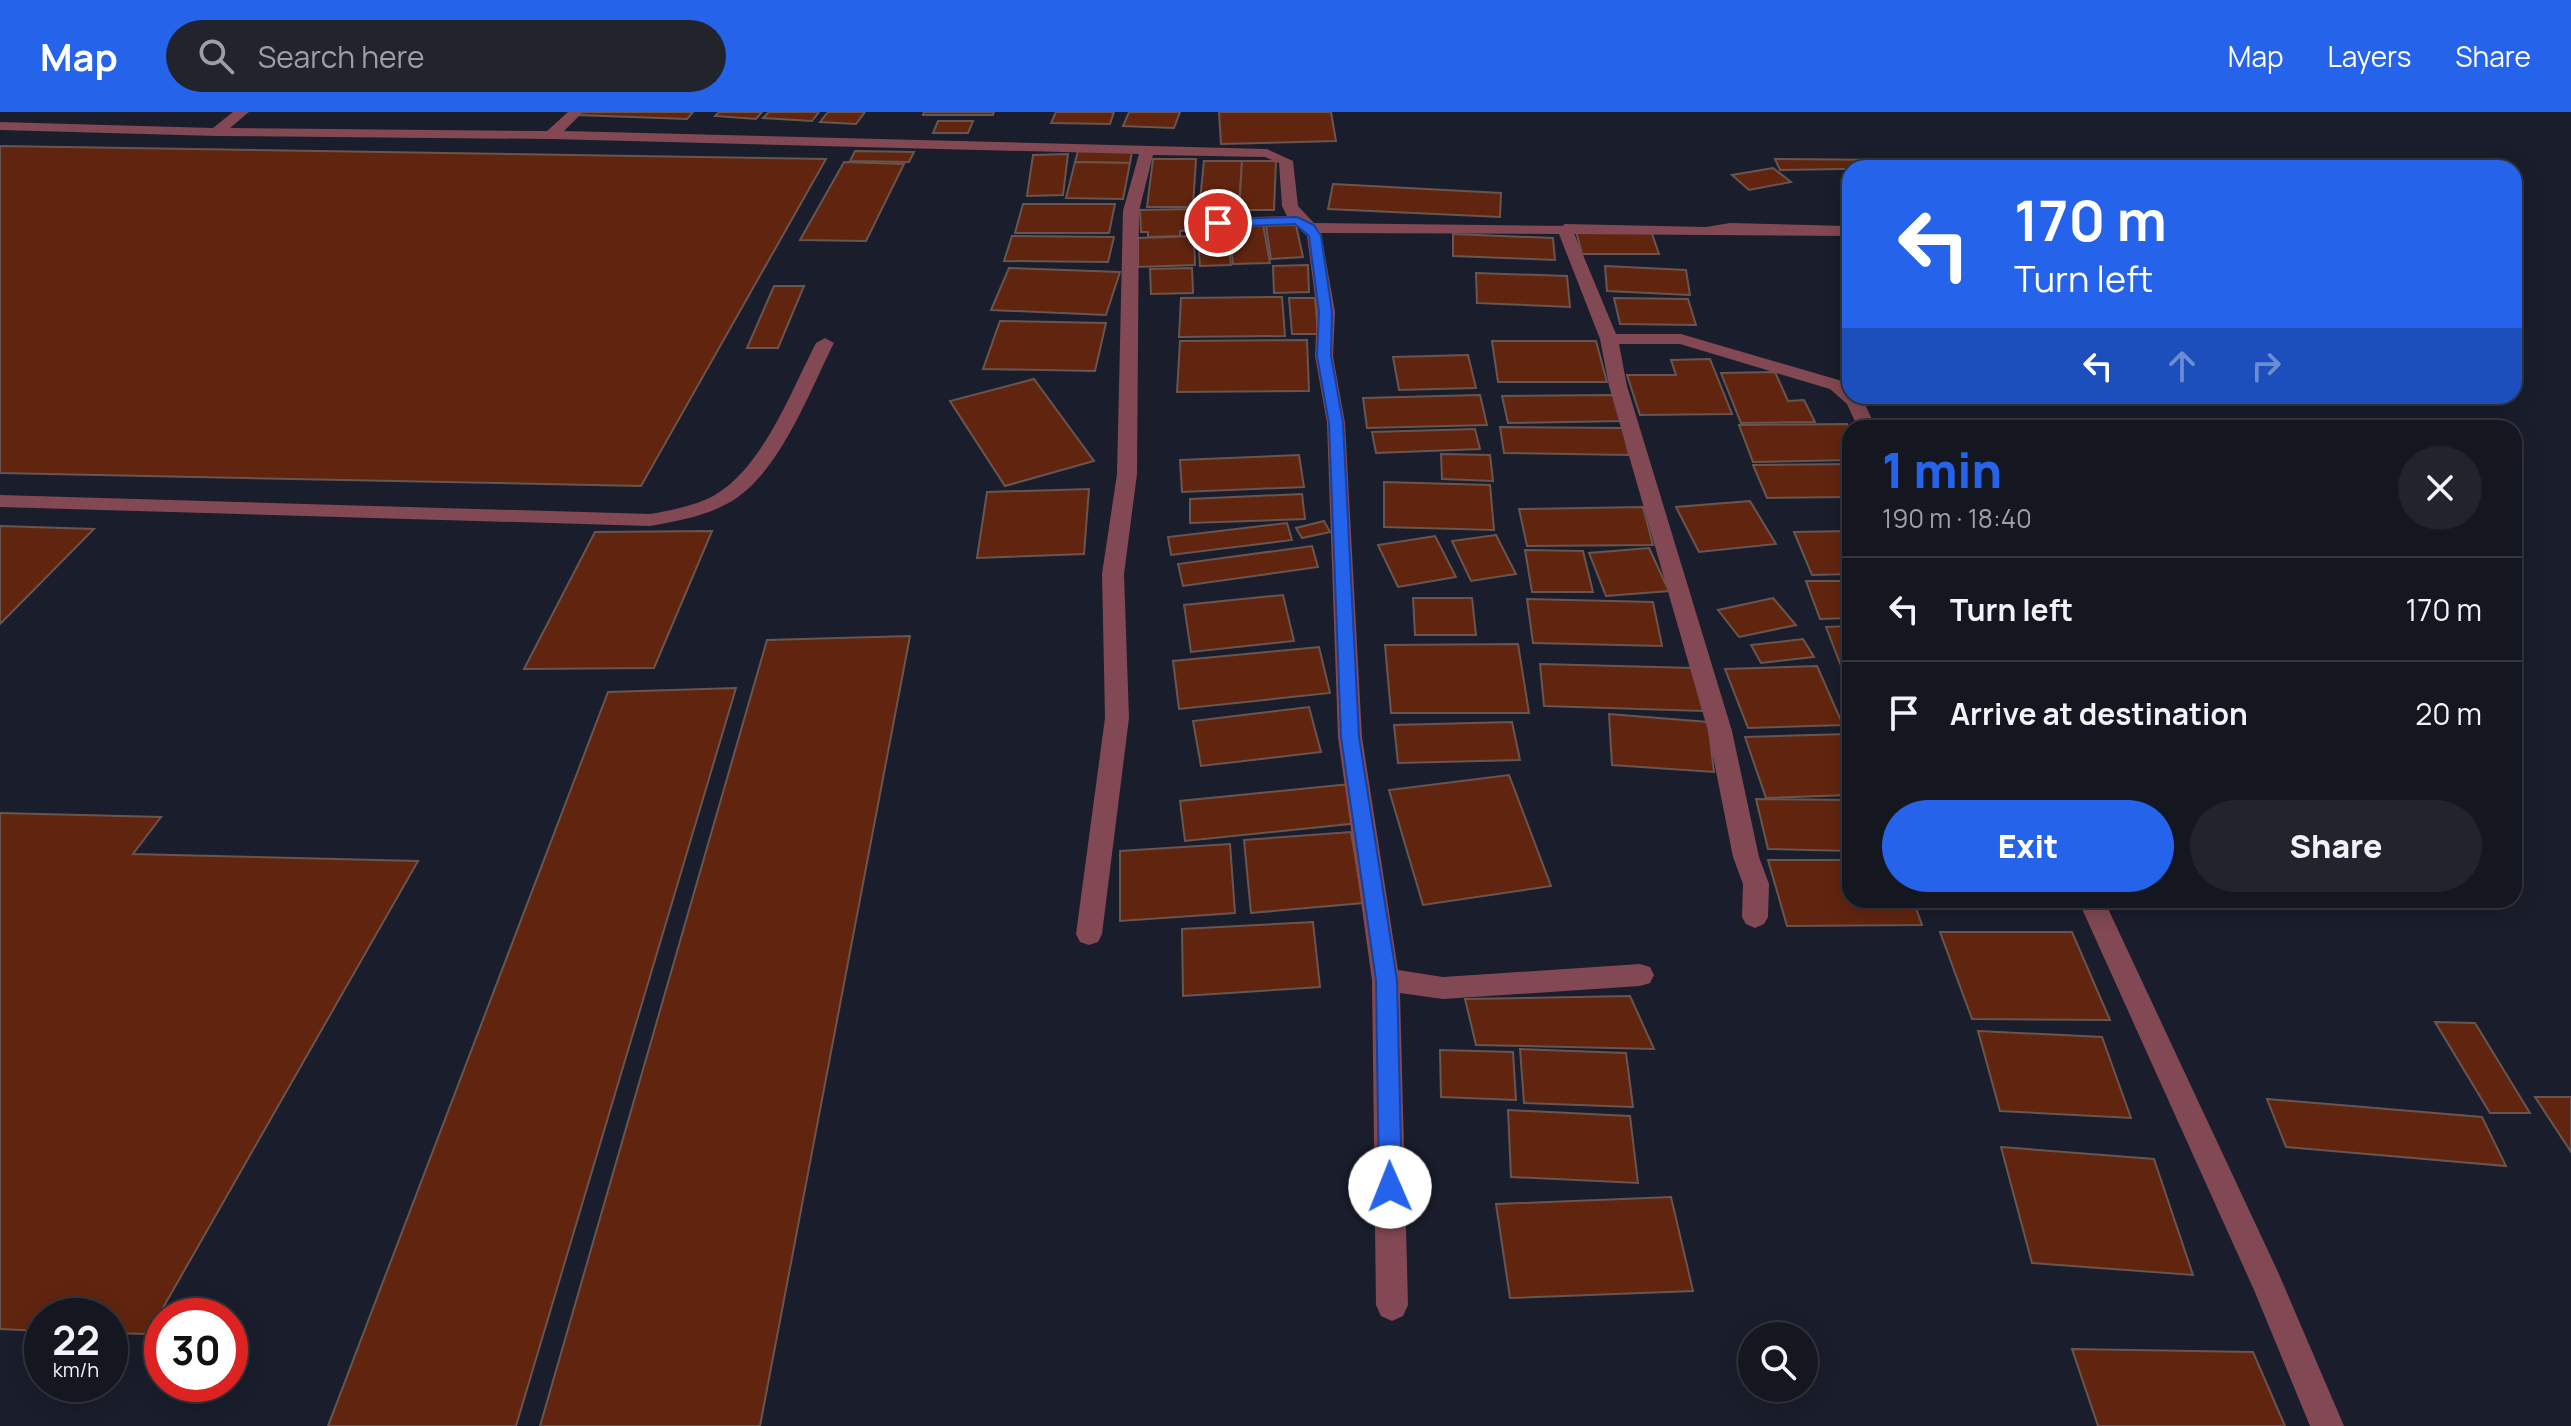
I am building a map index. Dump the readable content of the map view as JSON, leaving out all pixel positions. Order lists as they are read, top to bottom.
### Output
{
  "page": {
    "header": "Map",
    "search": "Search here",
    "nav": ["Map", "Layers", "Share"],
    "turn": ["170 m", "Turn left"],
    "heading": ["1 min", "190 m · 18:40"],
    "list": [
      {
        "name": "Turn left",
        "value": "170 m"
      },
      {
        "name": "Arrive at destination",
        "value": "20 m"
      }
    ],
    "buttons": ["Exit", "Share"],
    "speed": "22 km/h",
    "limit": "30"
  }
}
